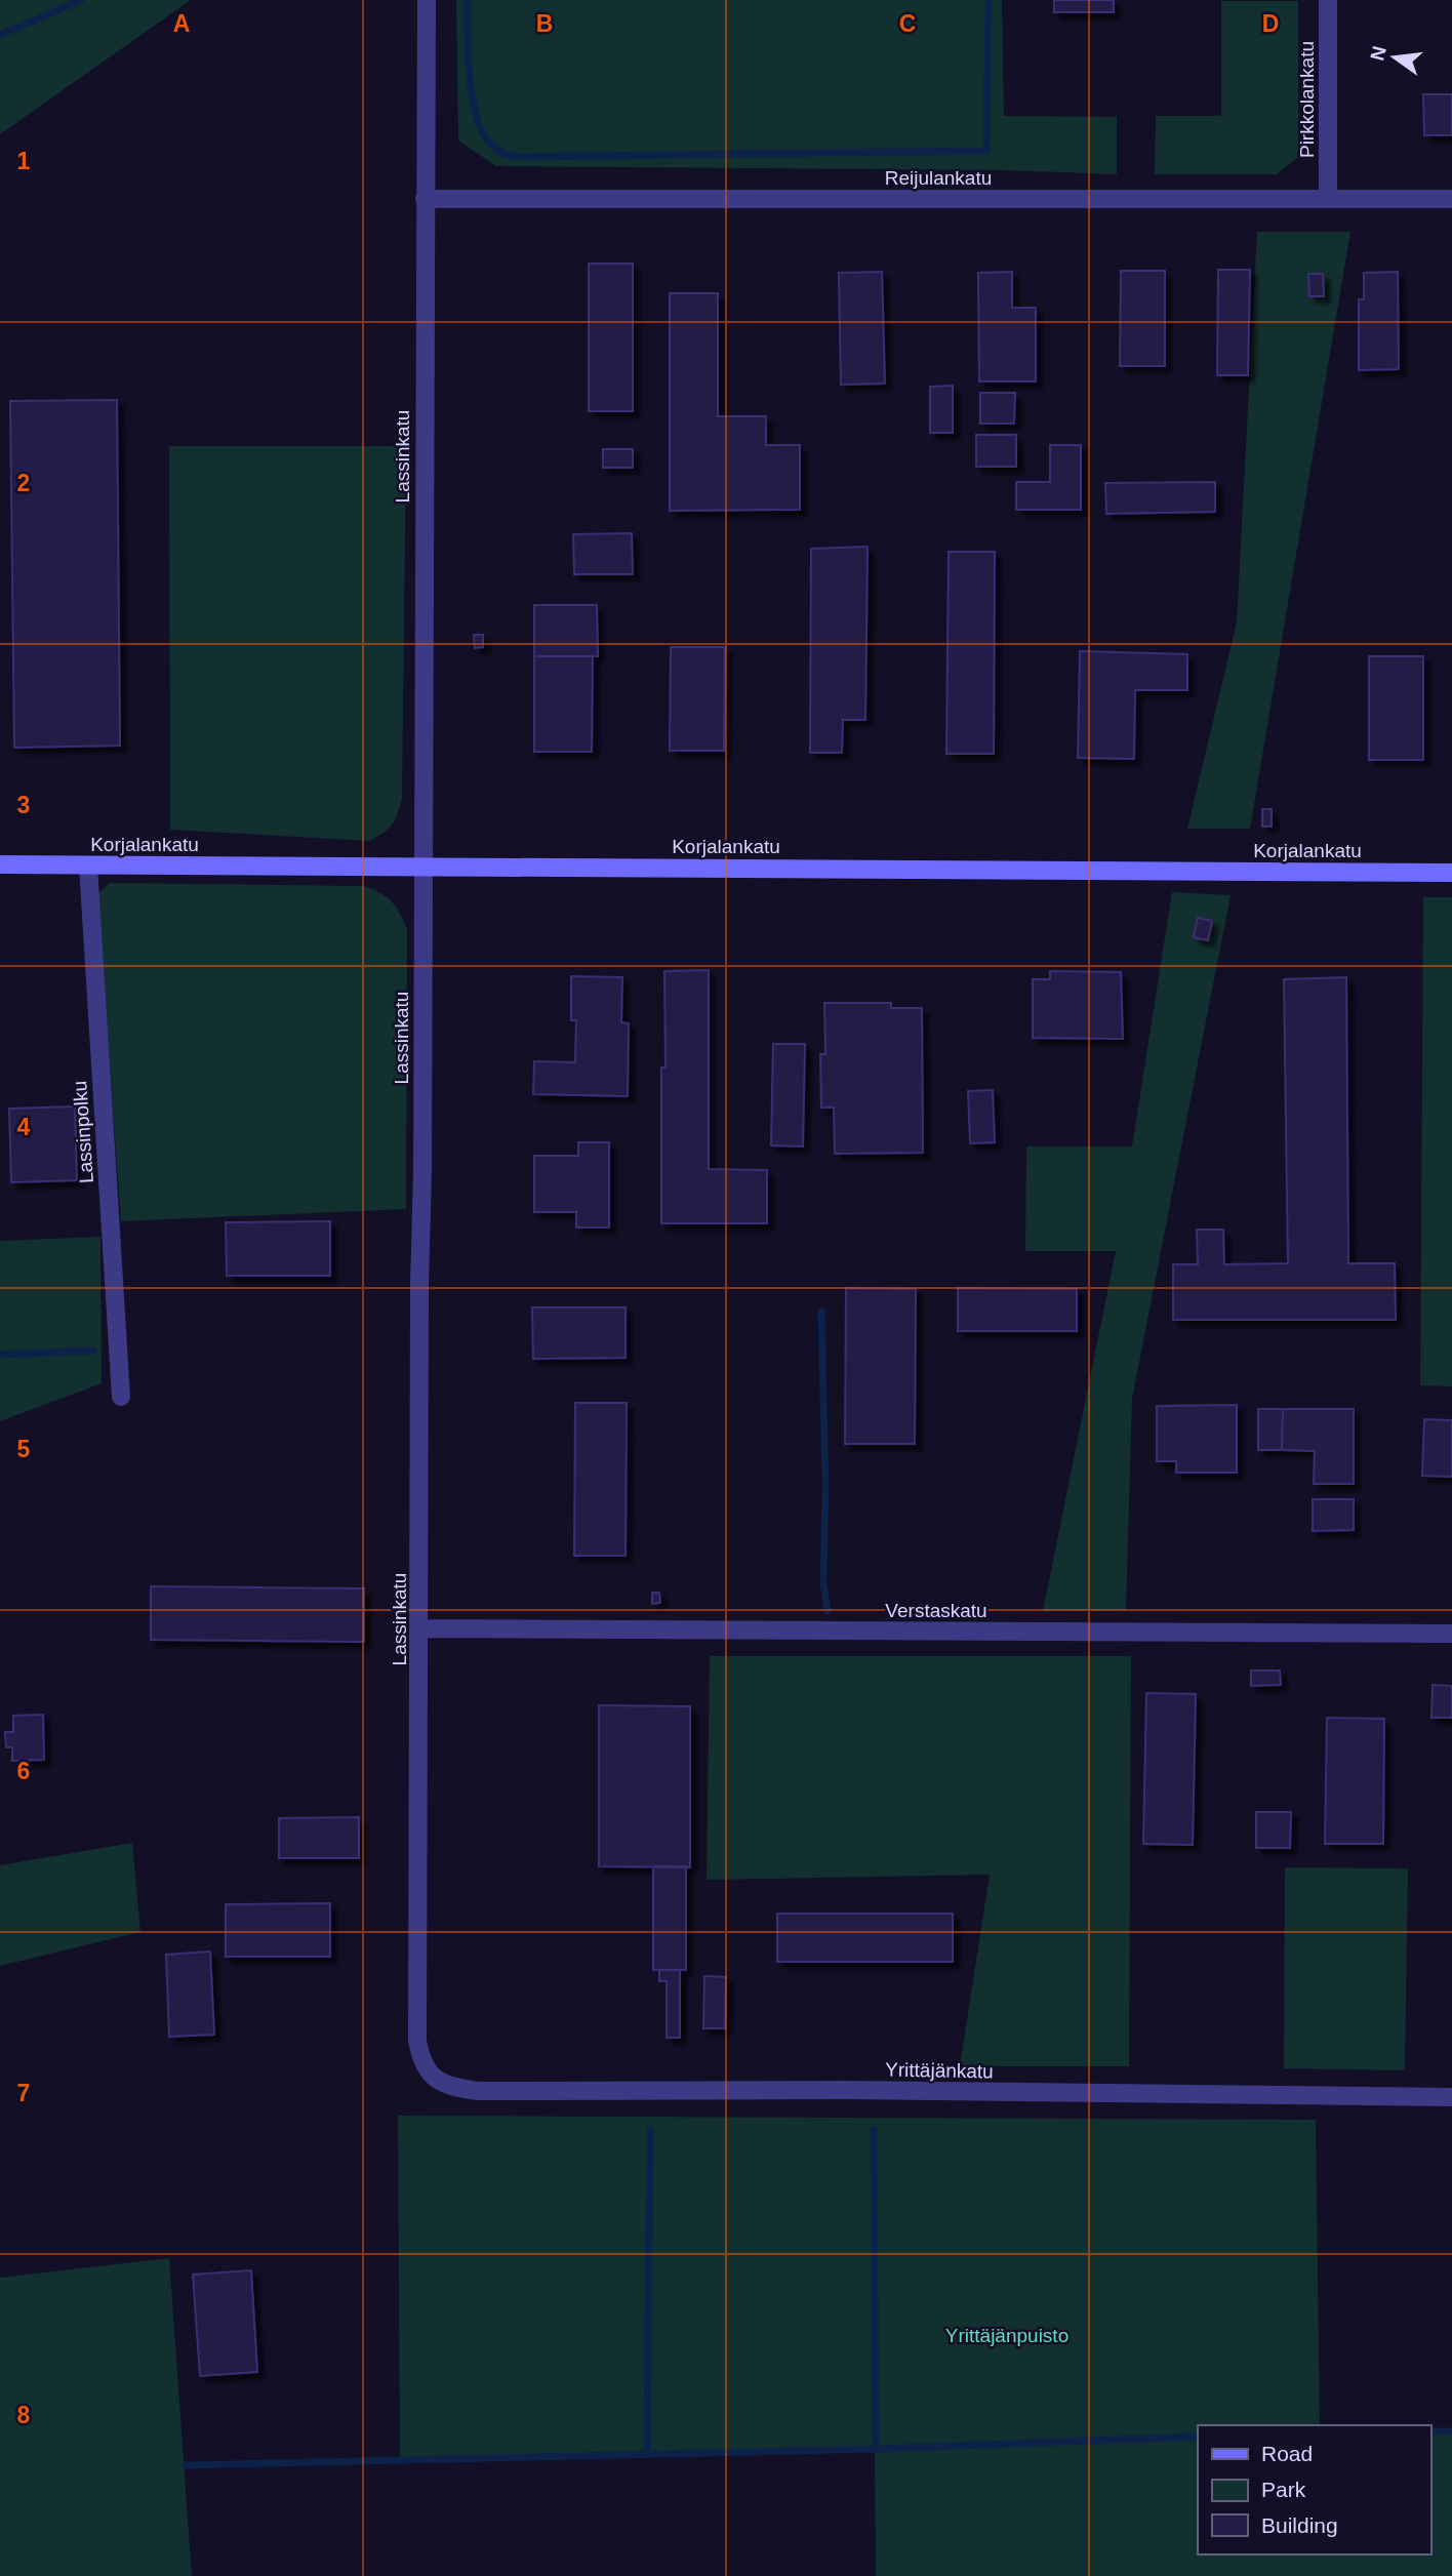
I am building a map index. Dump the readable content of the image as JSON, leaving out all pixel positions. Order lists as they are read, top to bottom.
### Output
{
  "streets": {
    "street": [
      "Pirkkolankatu",
      "Reijulankatu",
      "Lassinkatu",
      "Korjalankatu",
      "Lassinpolku",
      "Verstaskatu",
      "Yrittäjänkatu"
    ]
  },
  "crossings": [
    ["Pirkkolankatu", "Reijulankatu"],
    ["Reijulankatu", "Lassinkatu"],
    ["Lassinkatu", "Korjalankatu"],
    ["Lassinkatu", "Verstaskatu"],
    ["Lassinkatu", "Yrittäjänkatu"],
    ["Korjalankatu", "Lassinpolku"]
  ],
  "parks": ["Yrittäjänpuisto"],
  "legend": ["Road", "Park", "Building"],
  "north": "left",
  "grid": {
    "columns": [
      "A",
      "B",
      "C",
      "D"
    ],
    "rows": [
      "1",
      "2",
      "3",
      "4",
      "5",
      "6",
      "7",
      "8"
    ]
  }
}
